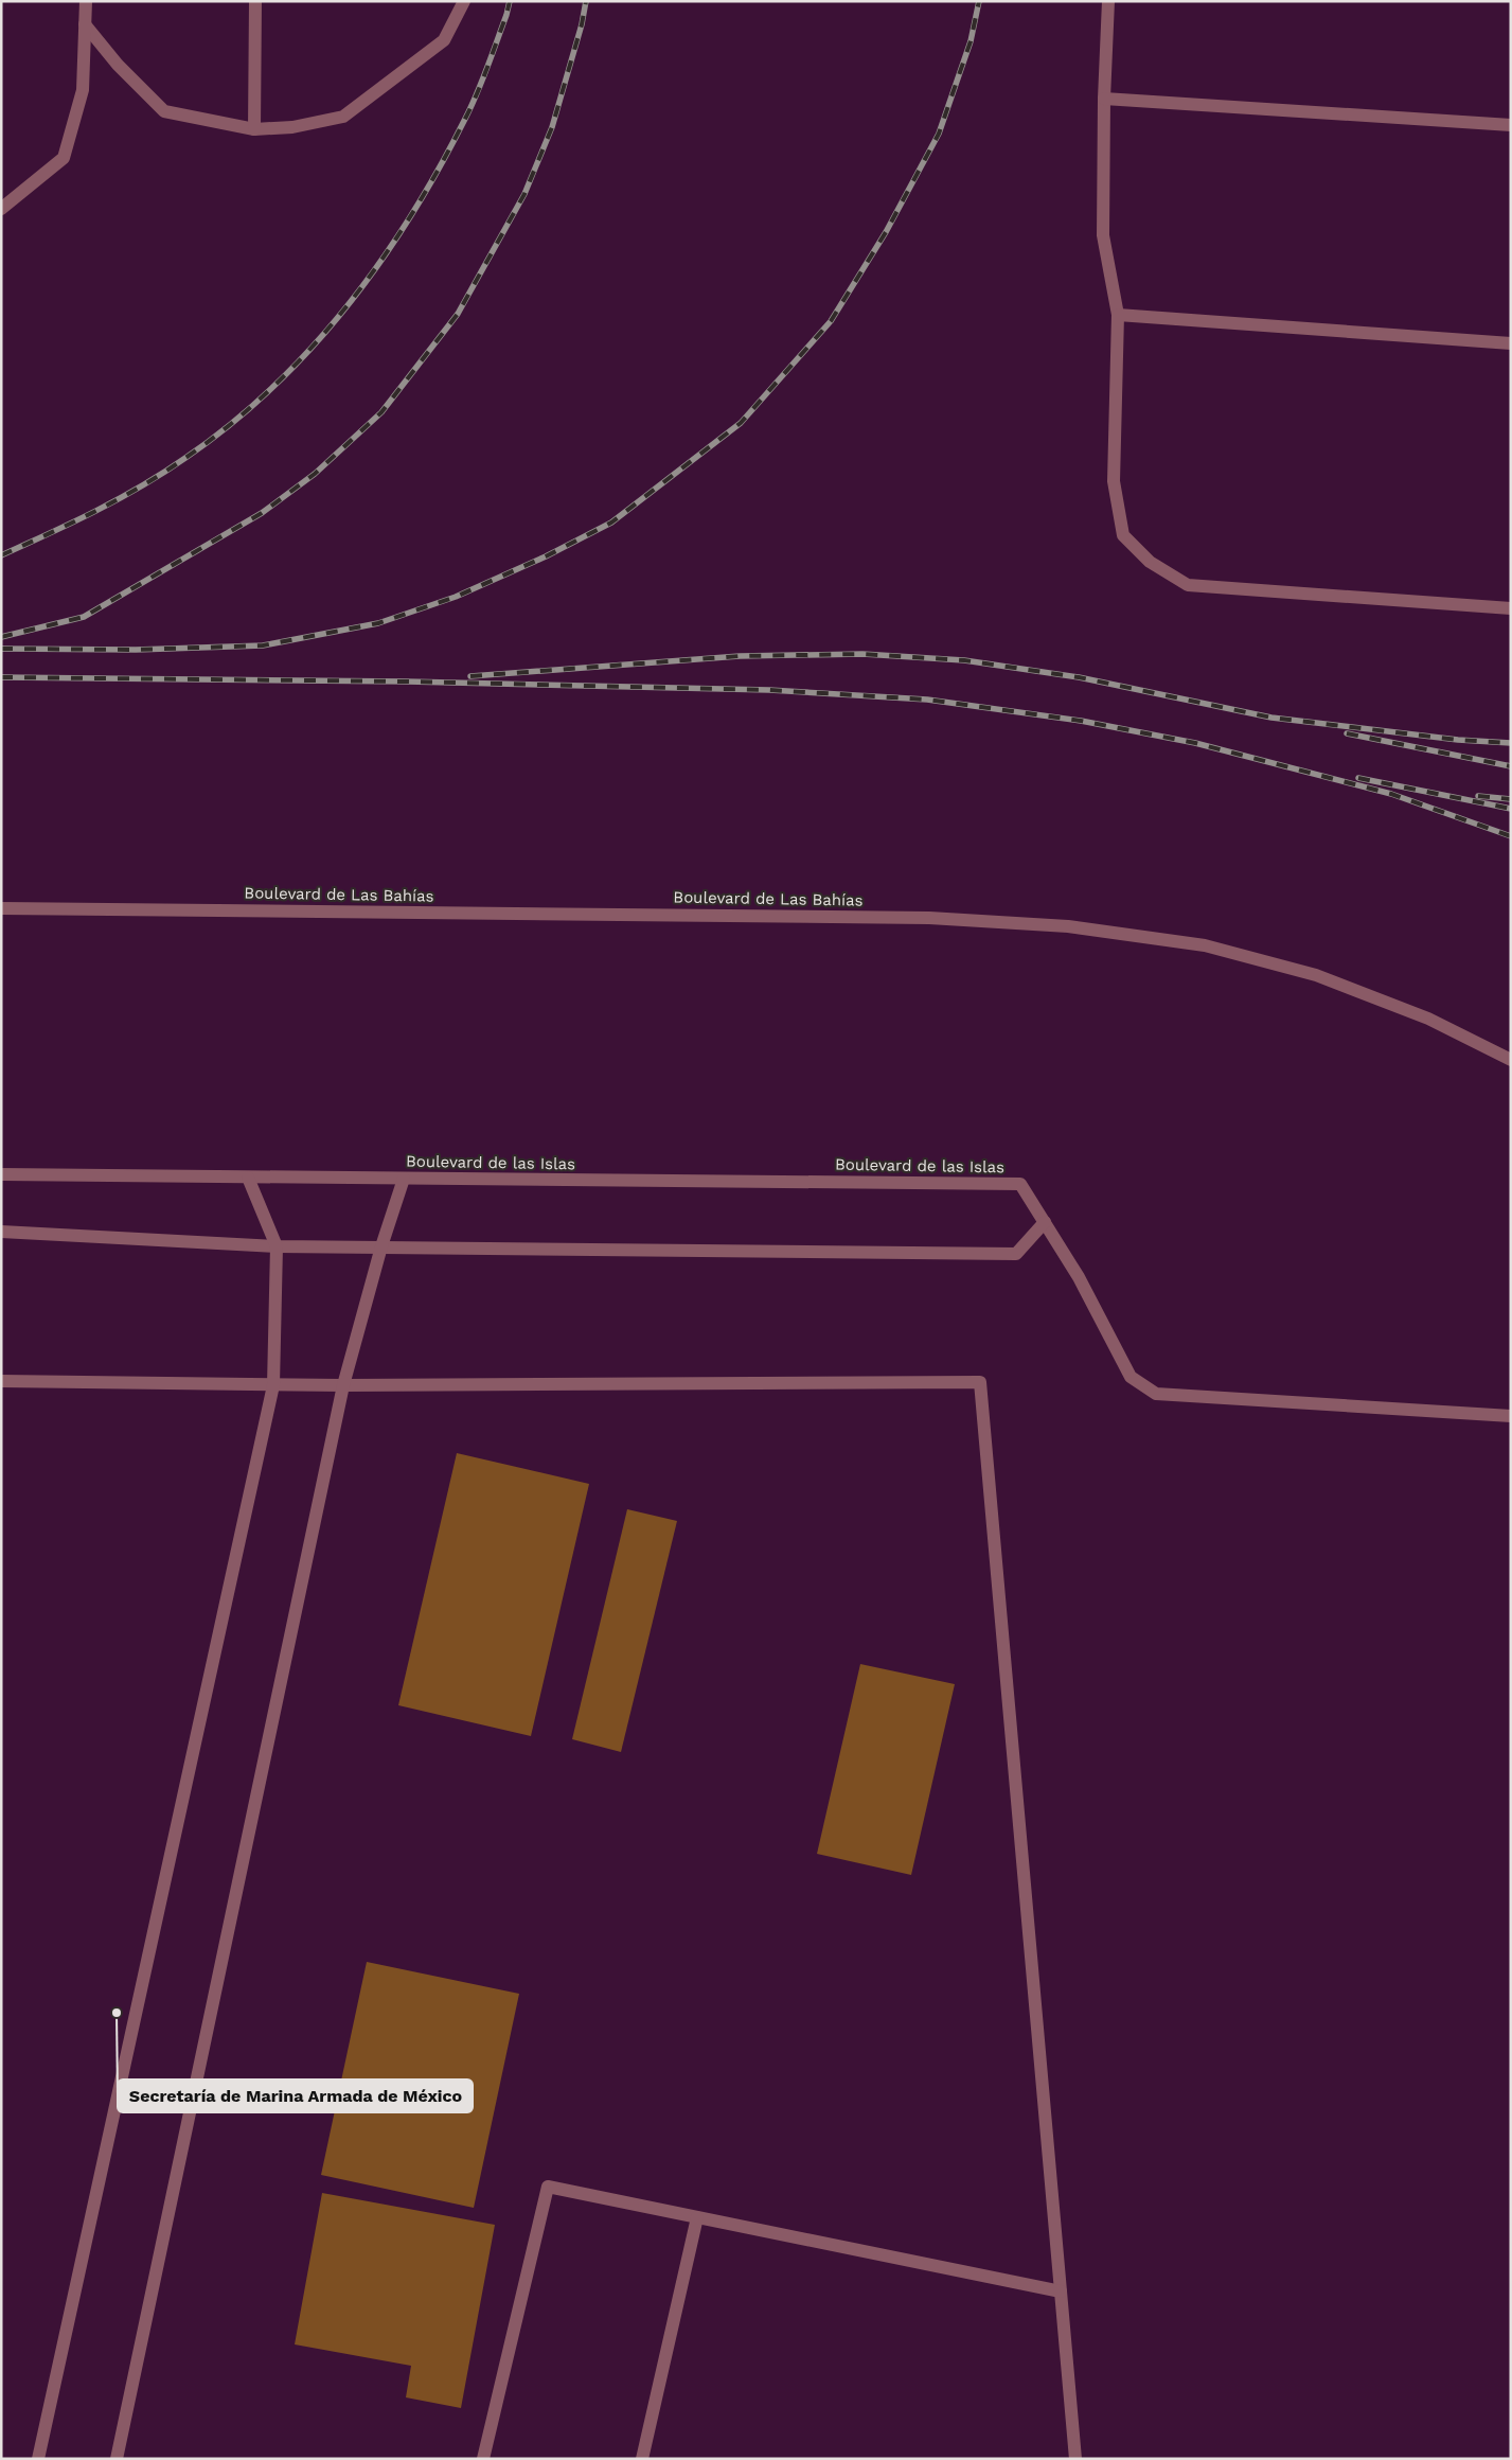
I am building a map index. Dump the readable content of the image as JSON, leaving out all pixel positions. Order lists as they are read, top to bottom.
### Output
{
  "streets": {
    "street": ["Boulevard de Las Bahías", "Boulevard de las Islas"]
  },
  "places": ["Secretaría de Marina Armada de México"]
}
